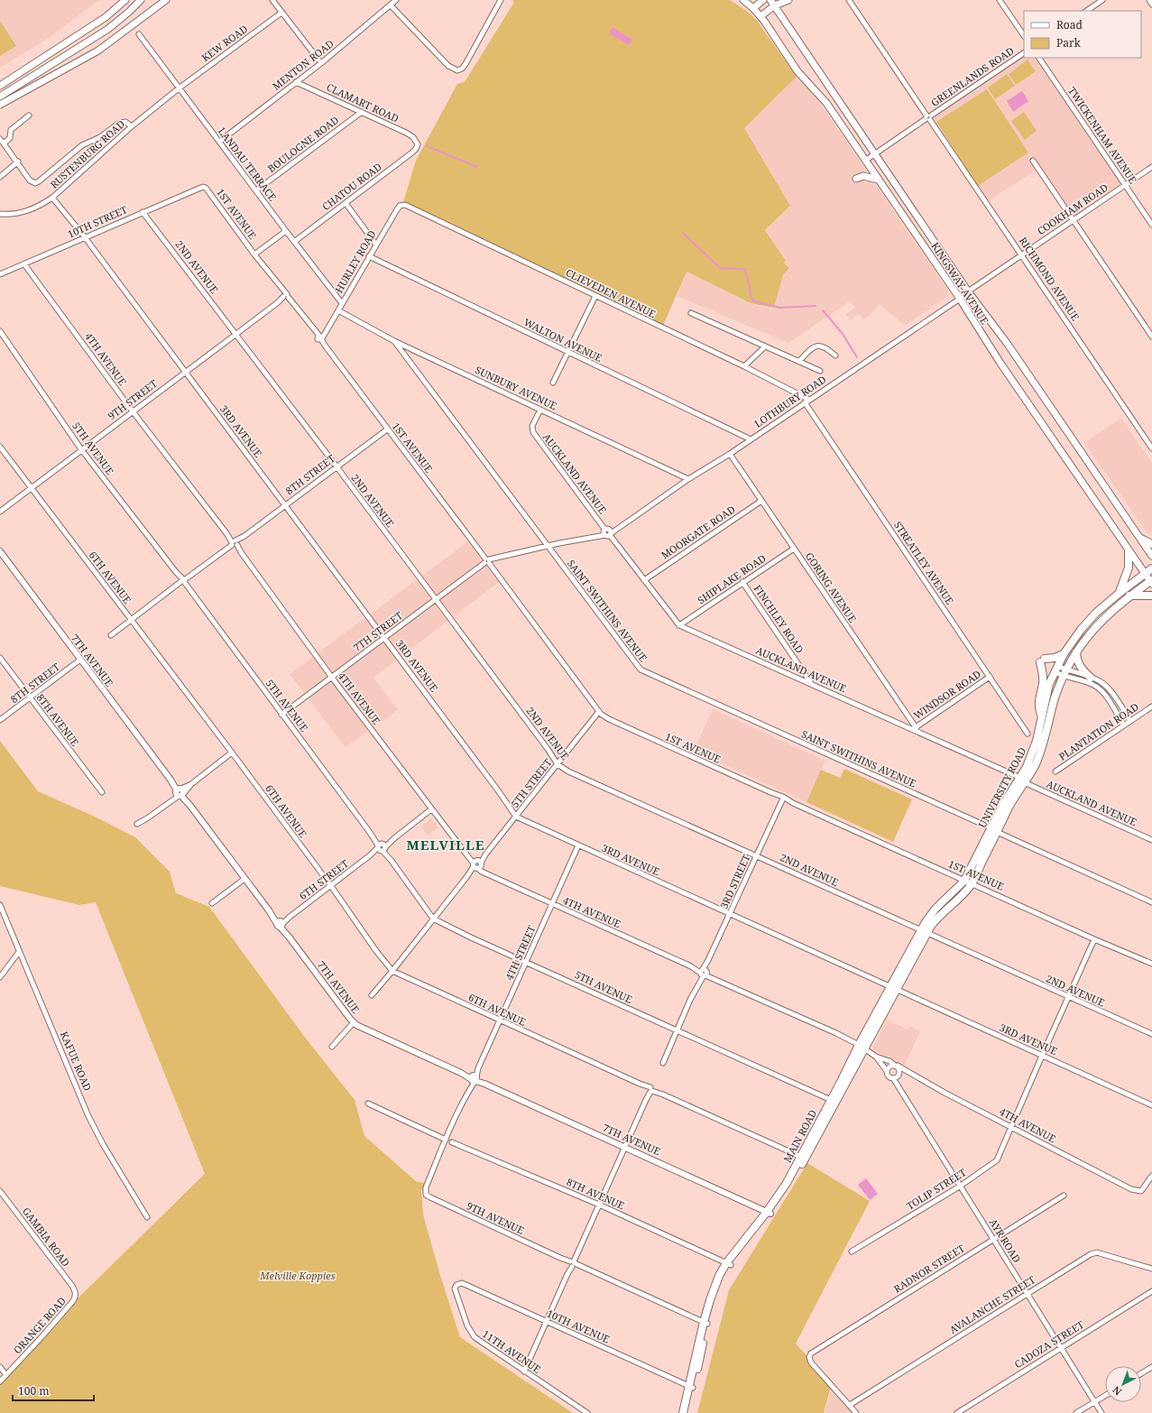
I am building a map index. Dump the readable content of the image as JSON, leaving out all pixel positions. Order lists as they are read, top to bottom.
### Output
{
  "streets": {
    "main road": ["KINGSWAY AVENUE", "UNIVERSITY ROAD", "MAIN ROAD"],
    "street": [
      "KEW ROAD",
      "MENTON ROAD",
      "GREENLANDS ROAD",
      "CLAMART ROAD",
      "TWICKENHAM AVENUE",
      "BOULOGNE ROAD",
      "RUSTENBURG ROAD",
      "LANDAU TERRACE",
      "CHATOU ROAD",
      "COOKHAM ROAD",
      "1ST AVENUE",
      "10TH STREET",
      "HURLEY ROAD",
      "2ND AVENUE",
      "RICHMOND AVENUE",
      "CLIEVEDEN AVENUE",
      "WALTON AVENUE",
      "4TH AVENUE",
      "SUNBURY AVENUE",
      "9TH STREET",
      "LOTHBURY ROAD",
      "3RD AVENUE",
      "5TH AVENUE",
      "AUCKLAND AVENUE",
      "8TH STREET",
      "MOORGATE ROAD",
      "STREATLEY AVENUE",
      "6TH AVENUE",
      "SHIPLAKE ROAD",
      "GORING AVENUE",
      "SAINT SWITHINS AVENUE",
      "FINCHLEY ROAD",
      "7TH STREET",
      "7TH AVENUE",
      "WINDSOR ROAD",
      "8TH AVENUE",
      "PLANTATION ROAD",
      "5TH STREET",
      "6TH STREET",
      "3RD STREET",
      "4TH STREET",
      "KAFUE ROAD",
      "TOLIP STREET",
      "9TH AVENUE",
      "GAMBIA ROAD",
      "AYR ROAD",
      "RADNOR STREET",
      "AVALANCHE STREET",
      "ORANGE ROAD",
      "10TH AVENUE",
      "CADOZA STREET",
      "11TH AVENUE"
    ]
  },
  "crossings": [
    ["KEW ROAD", "RUSTENBURG ROAD"],
    ["KEW ROAD", "LANDAU TERRACE"],
    ["MENTON ROAD", "CLAMART ROAD"],
    ["MENTON ROAD", "LANDAU TERRACE"],
    ["GREENLANDS ROAD", "RICHMOND AVENUE"],
    ["GREENLANDS ROAD", "KINGSWAY AVENUE"],
    ["CLAMART ROAD", "BOULOGNE ROAD"],
    ["CLAMART ROAD", "CHATOU ROAD"],
    ["TWICKENHAM AVENUE", "COOKHAM ROAD"],
    ["BOULOGNE ROAD", "LANDAU TERRACE"],
    ["RUSTENBURG ROAD", "LANDAU TERRACE"],
    ["RUSTENBURG ROAD", "3RD AVENUE"],
    ["LANDAU TERRACE", "CHATOU ROAD"],
    ["LANDAU TERRACE", "HURLEY ROAD"],
    ["COOKHAM ROAD", "RICHMOND AVENUE"],
    ["COOKHAM ROAD", "KINGSWAY AVENUE"],
    ["COOKHAM ROAD", "LOTHBURY ROAD"],
    ["1ST AVENUE", "10TH STREET"],
    ["1ST AVENUE", "HURLEY ROAD"],
    ["1ST AVENUE", "9TH STREET"],
    ["1ST AVENUE", "LOTHBURY ROAD"],
    ["1ST AVENUE", "8TH STREET"],
    ["1ST AVENUE", "7TH STREET"],
    ["1ST AVENUE", "5TH STREET"],
    ["1ST AVENUE", "UNIVERSITY ROAD"],
    ["1ST AVENUE", "3RD STREET"],
    ["1ST AVENUE", "MAIN ROAD"],
    ["1ST AVENUE", "TOLIP STREET"],
    ["10TH STREET", "2ND AVENUE"],
    ["10TH STREET", "4TH AVENUE"],
    ["10TH STREET", "3RD AVENUE"],
    ["HURLEY ROAD", "CLIEVEDEN AVENUE"],
    ["HURLEY ROAD", "WALTON AVENUE"],
    ["HURLEY ROAD", "SUNBURY AVENUE"],
    ["2ND AVENUE", "9TH STREET"],
    ["2ND AVENUE", "8TH STREET"],
    ["2ND AVENUE", "7TH STREET"],
    ["2ND AVENUE", "5TH STREET"],
    ["2ND AVENUE", "3RD STREET"],
    ["2ND AVENUE", "MAIN ROAD"],
    ["2ND AVENUE", "TOLIP STREET"],
    ["KINGSWAY AVENUE", "LOTHBURY ROAD"],
    ["KINGSWAY AVENUE", "UNIVERSITY ROAD"],
    ["CLIEVEDEN AVENUE", "LOTHBURY ROAD"],
    ["WALTON AVENUE", "LOTHBURY ROAD"],
    ["4TH AVENUE", "9TH STREET"],
    ["4TH AVENUE", "8TH STREET"],
    ["4TH AVENUE", "7TH STREET"],
    ["4TH AVENUE", "5TH STREET"],
    ["4TH AVENUE", "6TH STREET"],
    ["4TH AVENUE", "3RD STREET"],
    ["4TH AVENUE", "4TH STREET"],
    ["4TH AVENUE", "MAIN ROAD"],
    ["4TH AVENUE", "TOLIP STREET"],
    ["4TH AVENUE", "AYR ROAD"],
    ["SUNBURY AVENUE", "LOTHBURY ROAD"],
    ["SUNBURY AVENUE", "AUCKLAND AVENUE"],
    ["SUNBURY AVENUE", "SAINT SWITHINS AVENUE"],
    ["9TH STREET", "3RD AVENUE"],
    ["9TH STREET", "5TH AVENUE"],
    ["9TH STREET", "6TH AVENUE"],
    ["LOTHBURY ROAD", "AUCKLAND AVENUE"],
    ["LOTHBURY ROAD", "STREATLEY AVENUE"],
    ["LOTHBURY ROAD", "GORING AVENUE"],
    ["LOTHBURY ROAD", "SAINT SWITHINS AVENUE"],
    ["LOTHBURY ROAD", "7TH STREET"],
    ["3RD AVENUE", "8TH STREET"],
    ["3RD AVENUE", "7TH STREET"],
    ["3RD AVENUE", "5TH STREET"],
    ["3RD AVENUE", "3RD STREET"],
    ["3RD AVENUE", "4TH STREET"],
    ["3RD AVENUE", "MAIN ROAD"],
    ["3RD AVENUE", "TOLIP STREET"],
    ["5TH AVENUE", "8TH STREET"],
    ["5TH AVENUE", "7TH STREET"],
    ["5TH AVENUE", "5TH STREET"],
    ["5TH AVENUE", "6TH STREET"],
    ["5TH AVENUE", "3RD STREET"],
    ["5TH AVENUE", "4TH STREET"],
    ["5TH AVENUE", "MAIN ROAD"],
    ["AUCKLAND AVENUE", "MOORGATE ROAD"],
    ["AUCKLAND AVENUE", "SHIPLAKE ROAD"],
    ["AUCKLAND AVENUE", "GORING AVENUE"],
    ["AUCKLAND AVENUE", "FINCHLEY ROAD"],
    ["AUCKLAND AVENUE", "WINDSOR ROAD"],
    ["AUCKLAND AVENUE", "UNIVERSITY ROAD"],
    ["8TH STREET", "6TH AVENUE"],
    ["8TH STREET", "7TH AVENUE"],
    ["8TH STREET", "8TH AVENUE"],
    ["MOORGATE ROAD", "GORING AVENUE"],
    ["STREATLEY AVENUE", "WINDSOR ROAD"],
    ["6TH AVENUE", "5TH STREET"],
    ["6TH AVENUE", "6TH STREET"],
    ["6TH AVENUE", "4TH STREET"],
    ["6TH AVENUE", "MAIN ROAD"],
    ["SHIPLAKE ROAD", "GORING AVENUE"],
    ["SHIPLAKE ROAD", "FINCHLEY ROAD"],
    ["GORING AVENUE", "WINDSOR ROAD"],
    ["SAINT SWITHINS AVENUE", "UNIVERSITY ROAD"],
    ["7TH AVENUE", "6TH STREET"],
    ["7TH AVENUE", "4TH STREET"],
    ["7TH AVENUE", "MAIN ROAD"],
    ["8TH AVENUE", "MAIN ROAD"],
    ["UNIVERSITY ROAD", "MAIN ROAD"],
    ["4TH STREET", "9TH AVENUE"],
    ["MAIN ROAD", "9TH AVENUE"],
    ["MAIN ROAD", "10TH AVENUE"],
    ["TOLIP STREET", "AYR ROAD"],
    ["GAMBIA ROAD", "ORANGE ROAD"],
    ["AYR ROAD", "RADNOR STREET"],
    ["AYR ROAD", "AVALANCHE STREET"],
    ["AYR ROAD", "CADOZA STREET"],
    ["RADNOR STREET", "AVALANCHE STREET"],
    ["10TH AVENUE", "11TH AVENUE"]
  ],
  "districts": ["MELVILLE"],
  "parks": ["Melville Koppies"],
  "legend": ["Road", "Park"],
  "scale_bar": "100 m",
  "north": "bottom left"
}
